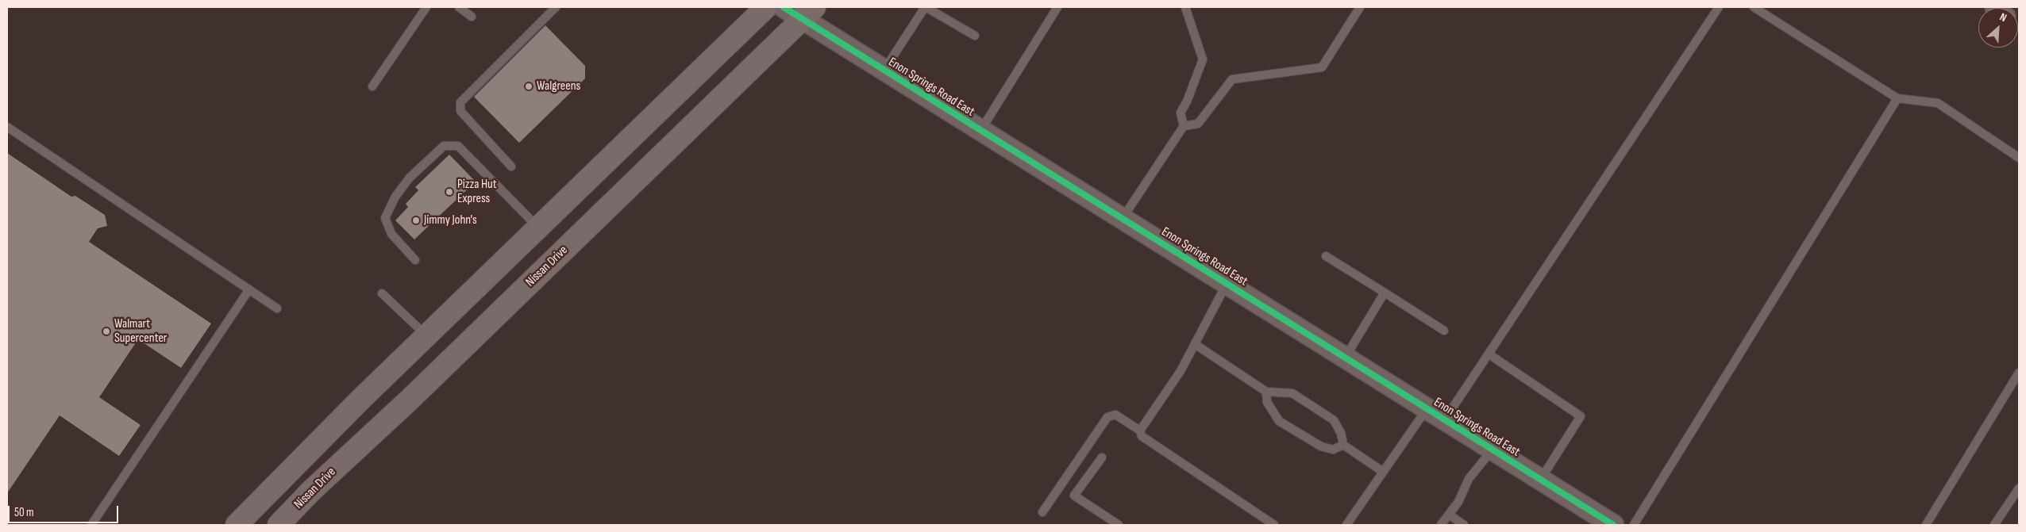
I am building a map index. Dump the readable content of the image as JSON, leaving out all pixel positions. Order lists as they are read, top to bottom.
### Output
{
  "streets": {
    "main road": ["Nissan Drive"],
    "street": ["Enon Springs Road East"]
  },
  "crossings": [
    ["Enon Springs Road East", "Nissan Drive"]
  ],
  "places": [
    "Walgreens",
    "Pizza Hut Express",
    "Jimmy John's",
    "Walmart Supercenter"
  ],
  "scale_bar": "50 m",
  "north": "top right"
}
